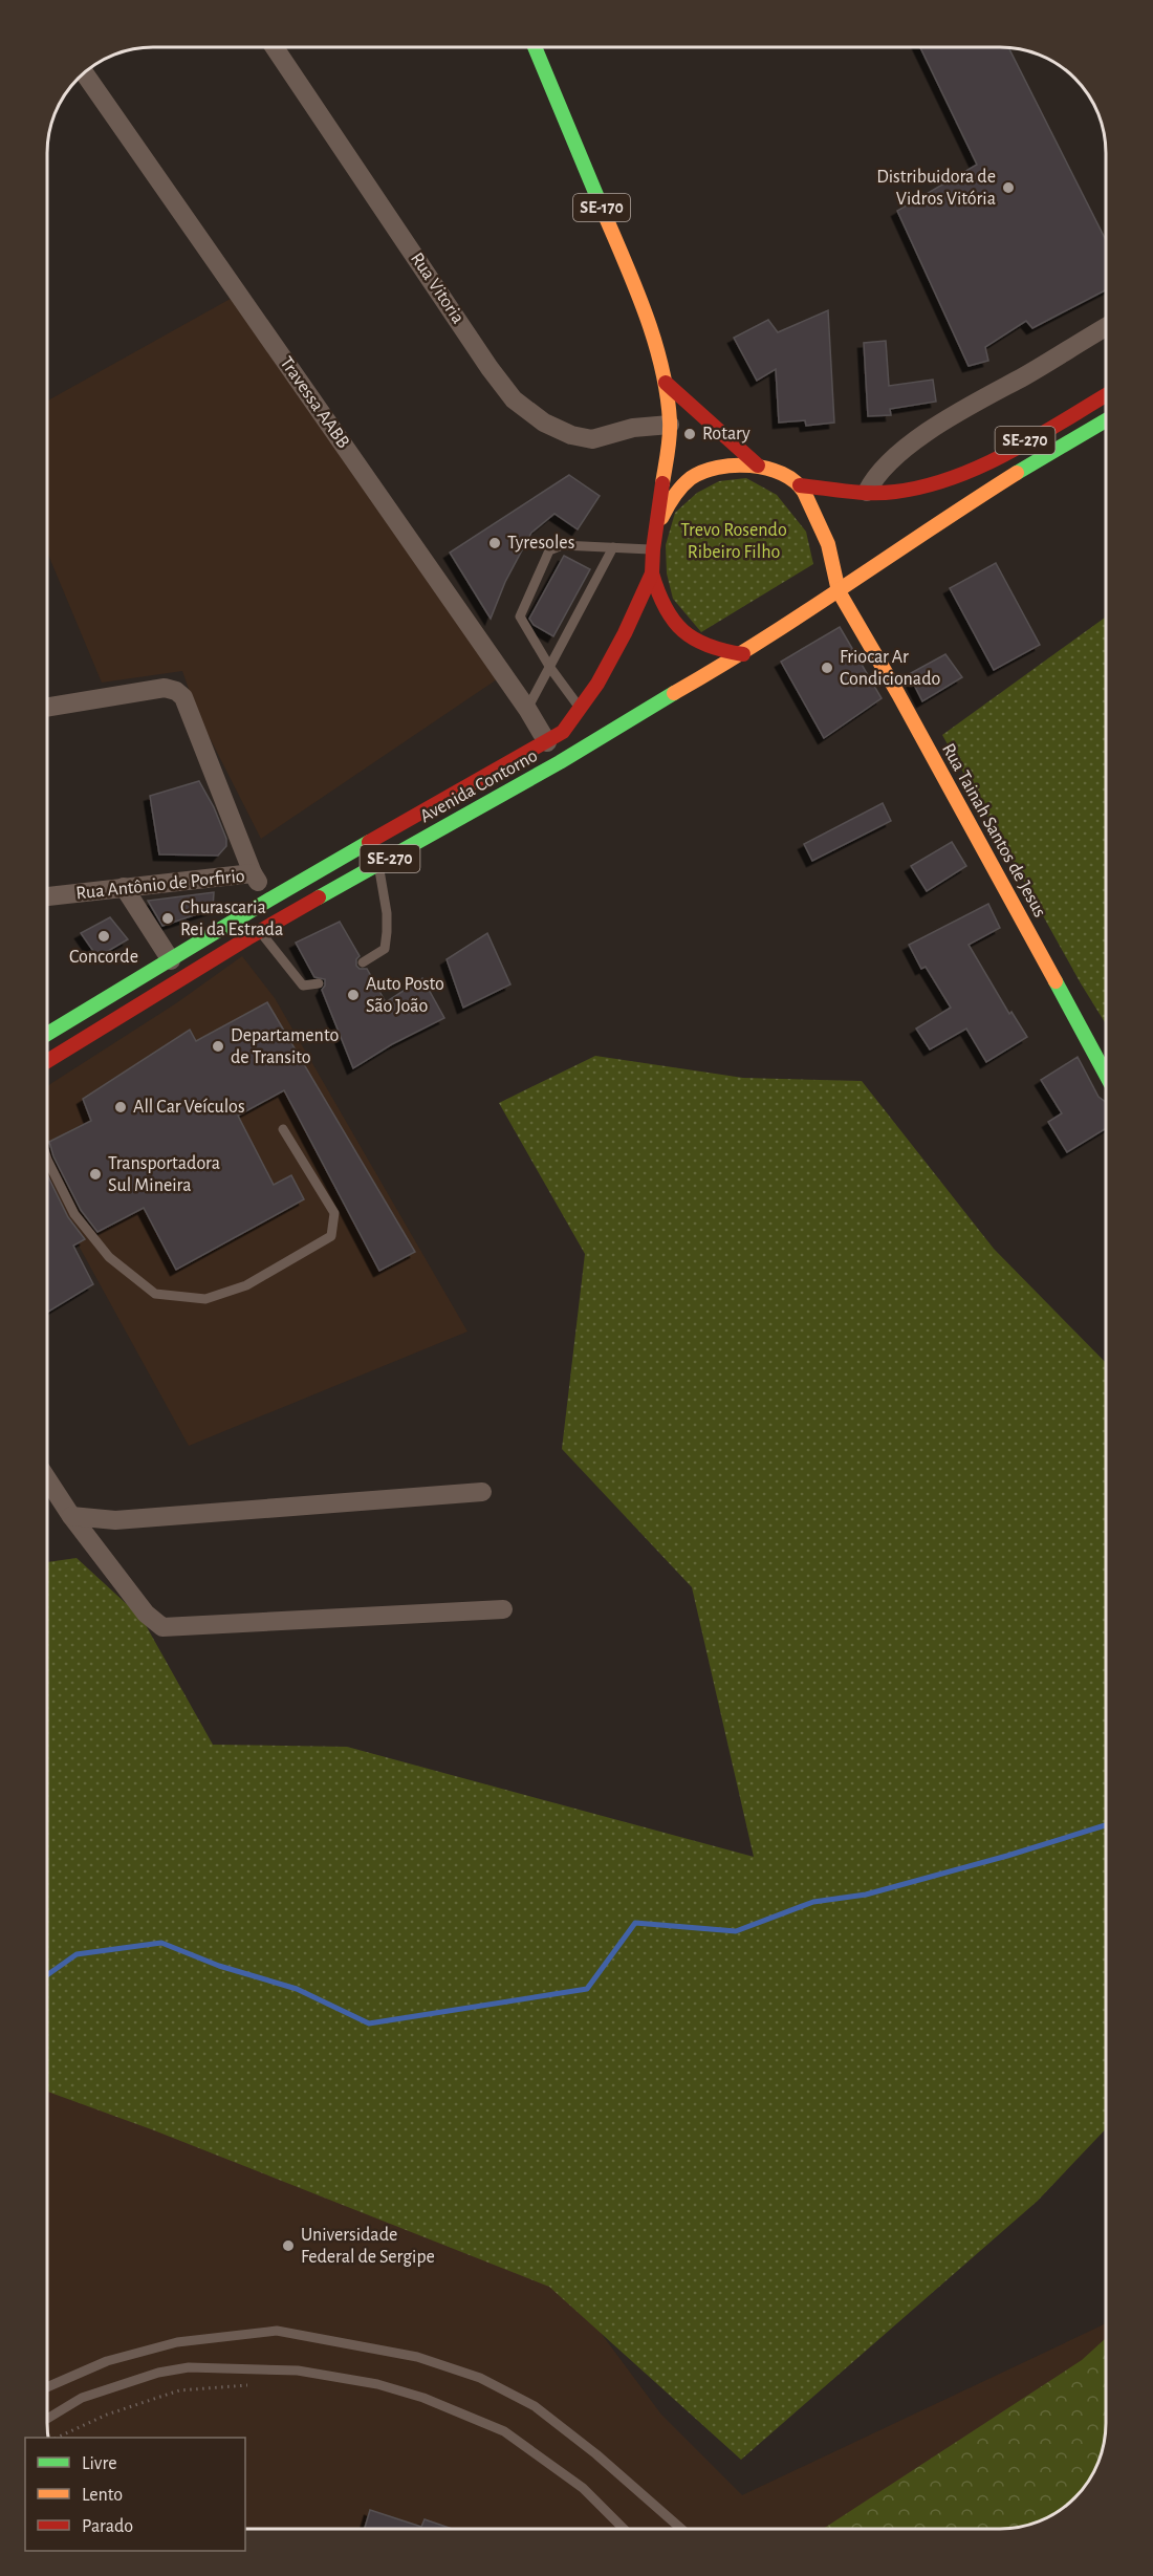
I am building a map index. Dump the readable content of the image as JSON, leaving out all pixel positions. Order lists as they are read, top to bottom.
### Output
{
  "streets": {
    "main road": [
      "SE-170",
      "SE-270",
      "Avenida Contorno",
      "Rua Tainah Santos de Jesus"
    ],
    "street": ["Rua Vitoria", "Travessa AABB", "Rua Antônio de Porfirio"]
  },
  "crossings": [
    ["Travessa AABB", "SE-270"],
    ["Travessa AABB", "Avenida Contorno"],
    ["SE-270", "Avenida Contorno"],
    ["SE-270", "Rua Tainah Santos de Jesus"],
    ["Avenida Contorno", "Rua Tainah Santos de Jesus"],
    ["Avenida Contorno", "Rua Antônio de Porfirio"]
  ],
  "parks": ["Trevo Rosendo Ribeiro Filho"],
  "places": [
    "Distribuidora de Vidros Vitória",
    "Rotary",
    "Tyresoles",
    "Friocar Ar Condicionado",
    "Churascaria Rei da Estrada",
    "Concorde",
    "Auto Posto São João",
    "Departamento de Transito",
    "All Car Veículos",
    "Transportadora Sul Mineira",
    "Universidade Federal de Sergipe"
  ],
  "legend": ["Livre", "Lento", "Parado"]
}
